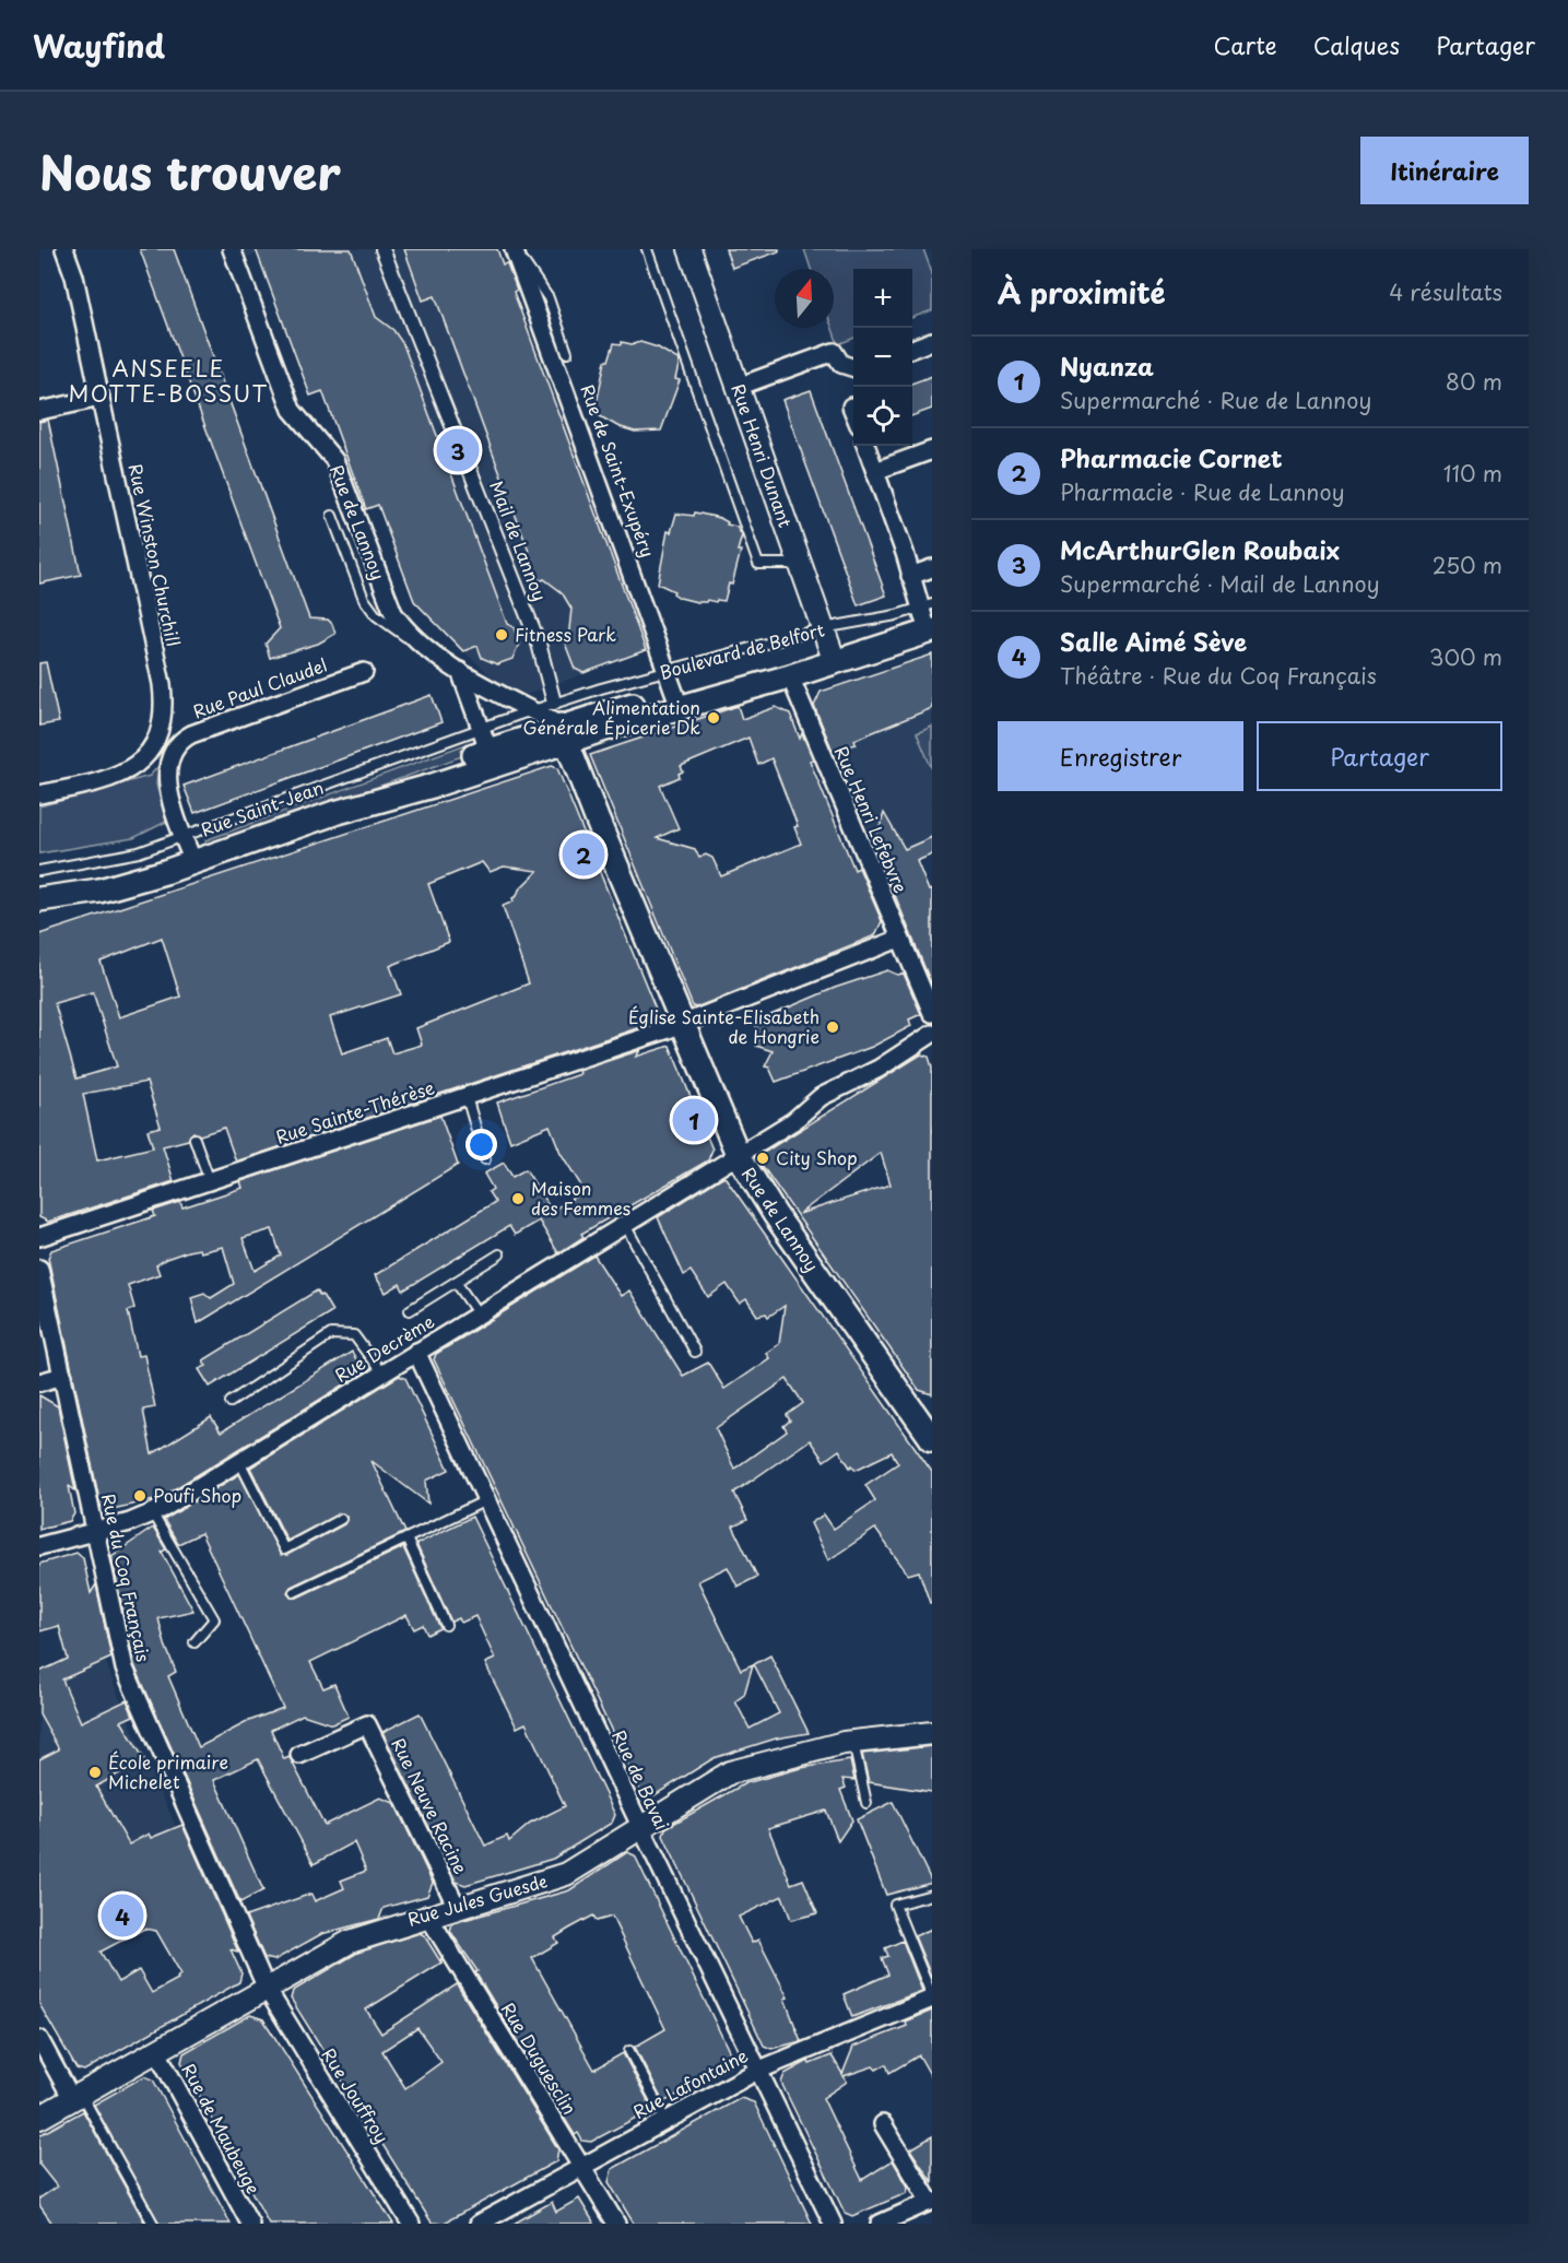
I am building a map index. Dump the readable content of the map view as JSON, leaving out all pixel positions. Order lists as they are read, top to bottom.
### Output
{
  "streets": {
    "main road": ["Rue de Lannoy", "Boulevard de Belfort", "Rue Saint-Jean"],
    "street": [
      "Rue Henri Dunant",
      "Rue de Saint-Exupéry",
      "Mail de Lannoy",
      "Rue Winston Churchill",
      "Rue Paul Claudel",
      "Rue Henri Lefebvre",
      "Rue Sainte-Thérèse",
      "Rue Decrème",
      "Rue du Coq Français",
      "Rue de Bavai",
      "Rue Neuve Racine",
      "Rue Jules Guesde",
      "Rue Duguesclin",
      "Rue Lafontaine",
      "Rue Jouffroy",
      "Rue de Maubeuge"
    ]
  },
  "crossings": [
    ["Rue Henri Dunant", "Boulevard de Belfort"],
    ["Rue de Saint-Exupéry", "Boulevard de Belfort"],
    ["Rue de Lannoy", "Mail de Lannoy"],
    ["Rue de Lannoy", "Boulevard de Belfort"],
    ["Rue de Lannoy", "Rue Saint-Jean"],
    ["Rue de Lannoy", "Rue Sainte-Thérèse"],
    ["Rue de Lannoy", "Rue Decrème"],
    ["Mail de Lannoy", "Boulevard de Belfort"],
    ["Mail de Lannoy", "Rue Saint-Jean"],
    ["Boulevard de Belfort", "Rue Saint-Jean"],
    ["Boulevard de Belfort", "Rue Henri Lefebvre"],
    ["Rue Paul Claudel", "Rue Saint-Jean"],
    ["Rue Henri Lefebvre", "Rue Sainte-Thérèse"],
    ["Rue Decrème", "Rue du Coq Français"],
    ["Rue Decrème", "Rue de Bavai"],
    ["Rue du Coq Français", "Rue Jules Guesde"],
    ["Rue du Coq Français", "Rue Jouffroy"],
    ["Rue de Bavai", "Rue Jules Guesde"],
    ["Rue de Bavai", "Rue Lafontaine"],
    ["Rue Neuve Racine", "Rue Jules Guesde"],
    ["Rue Jules Guesde", "Rue Duguesclin"],
    ["Rue Jules Guesde", "Rue Jouffroy"],
    ["Rue Jules Guesde", "Rue de Maubeuge"],
    ["Rue Duguesclin", "Rue Lafontaine"]
  ],
  "districts": ["ANSEELE MOTTE-BOSSUT"],
  "places": [
    "Fitness Park",
    "Alimentation Générale Épicerie Dk",
    "Église Sainte-Elisabeth de Hongrie",
    "City Shop",
    "Maison des Femmes",
    "Poufi Shop",
    "École primaire Michelet"
  ],
  "north": "top",
  "page": {
    "header": "Wayfind",
    "nav": ["Carte", "Calques", "Partager"],
    "title": "Nous trouver",
    "buttons": [
      "Itinéraire",
      ["Enregistrer", "Partager"]
    ],
    "heading": ["À proximité", "4 résultats"],
    "map_buttons": ["+", "−"],
    "list": [
      {
        "mark": "1",
        "name": "Nyanza",
        "note": "Supermarché · Rue de Lannoy",
        "value": "80 m"
      },
      {
        "mark": "2",
        "name": "Pharmacie Cornet",
        "note": "Pharmacie · Rue de Lannoy",
        "value": "110 m"
      },
      {
        "mark": "3",
        "name": "McArthurGlen Roubaix",
        "note": "Supermarché · Mail de Lannoy",
        "value": "250 m"
      },
      {
        "mark": "4",
        "name": "Salle Aimé Sève",
        "note": "Théâtre · Rue du Coq Français",
        "value": "300 m"
      }
    ],
    "pins": [
      "3",
      "2",
      "1",
      "4"
    ]
  }
}
